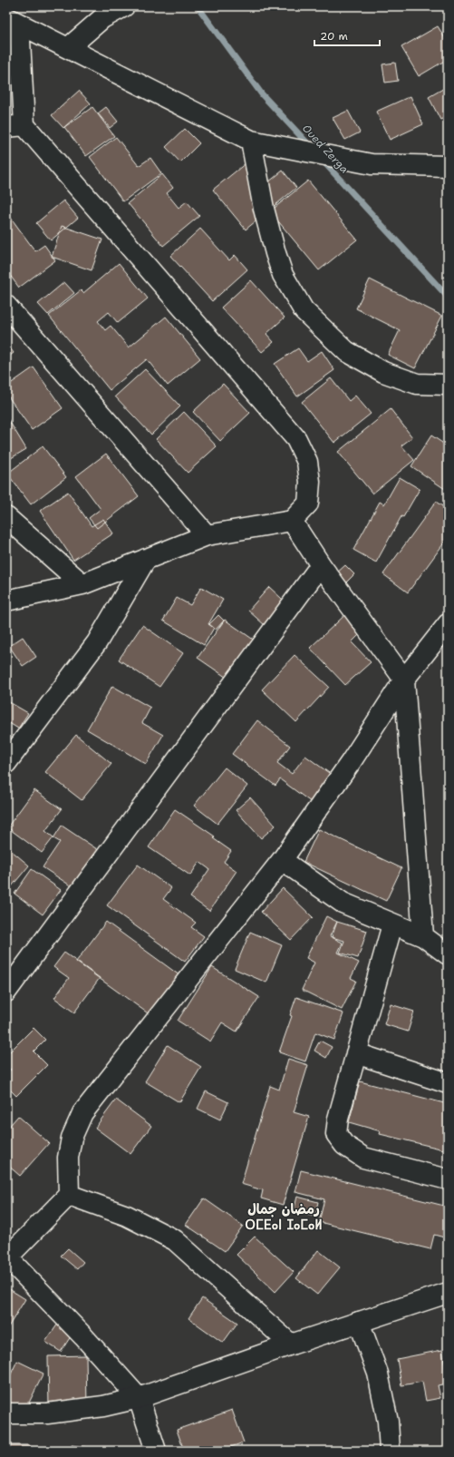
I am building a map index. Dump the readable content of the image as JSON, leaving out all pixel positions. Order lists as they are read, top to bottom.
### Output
{
  "districts": ["رمضان جمال ⵔⵎⴹⴰⵏ ⵊⴰⵎⴰⵍ"],
  "water": ["Oued Zerga"],
  "scale_bar": "20 m"
}
